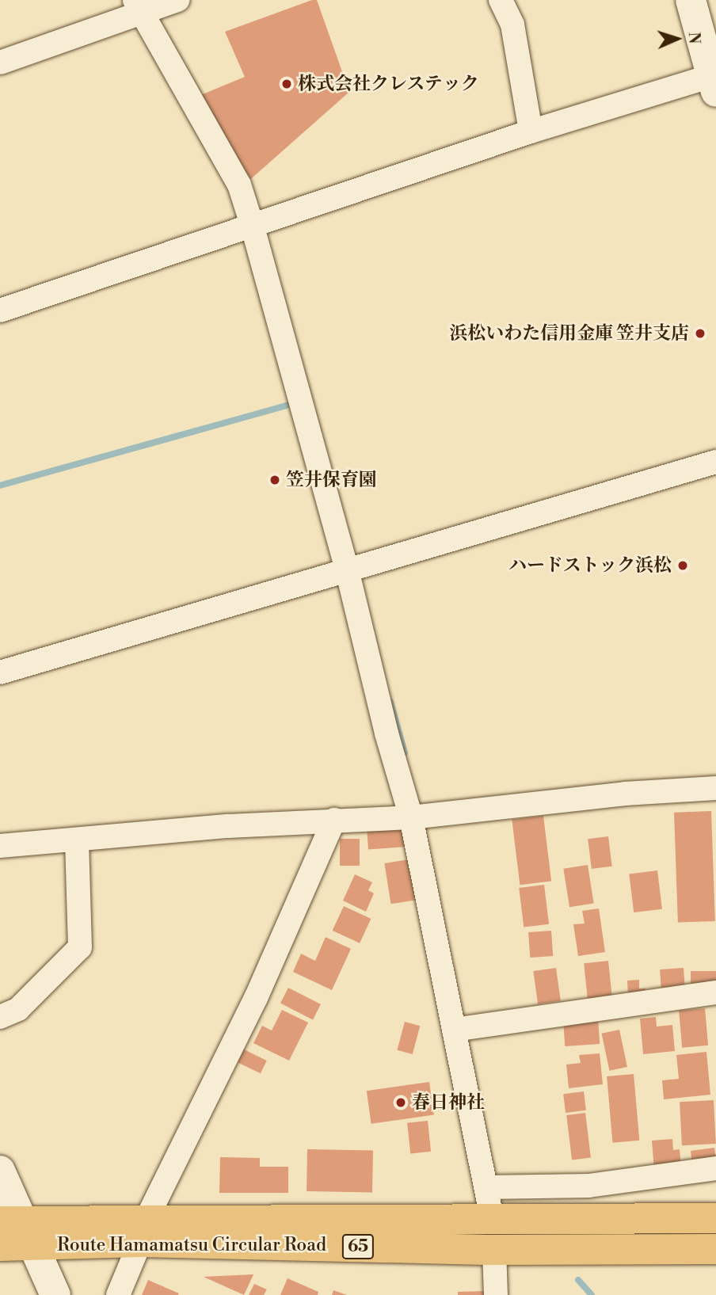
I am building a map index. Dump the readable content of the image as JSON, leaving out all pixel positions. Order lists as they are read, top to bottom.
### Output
{
  "streets": {
    "main road": ["Route Hamamatsu Circular Road", "65"]
  },
  "places": [
    "株式会社クレステック",
    "浜松いわた信用金庫 笠井支店",
    "笠井保育園",
    "ハードストック浜松",
    "春日神社"
  ],
  "north": "right"
}
